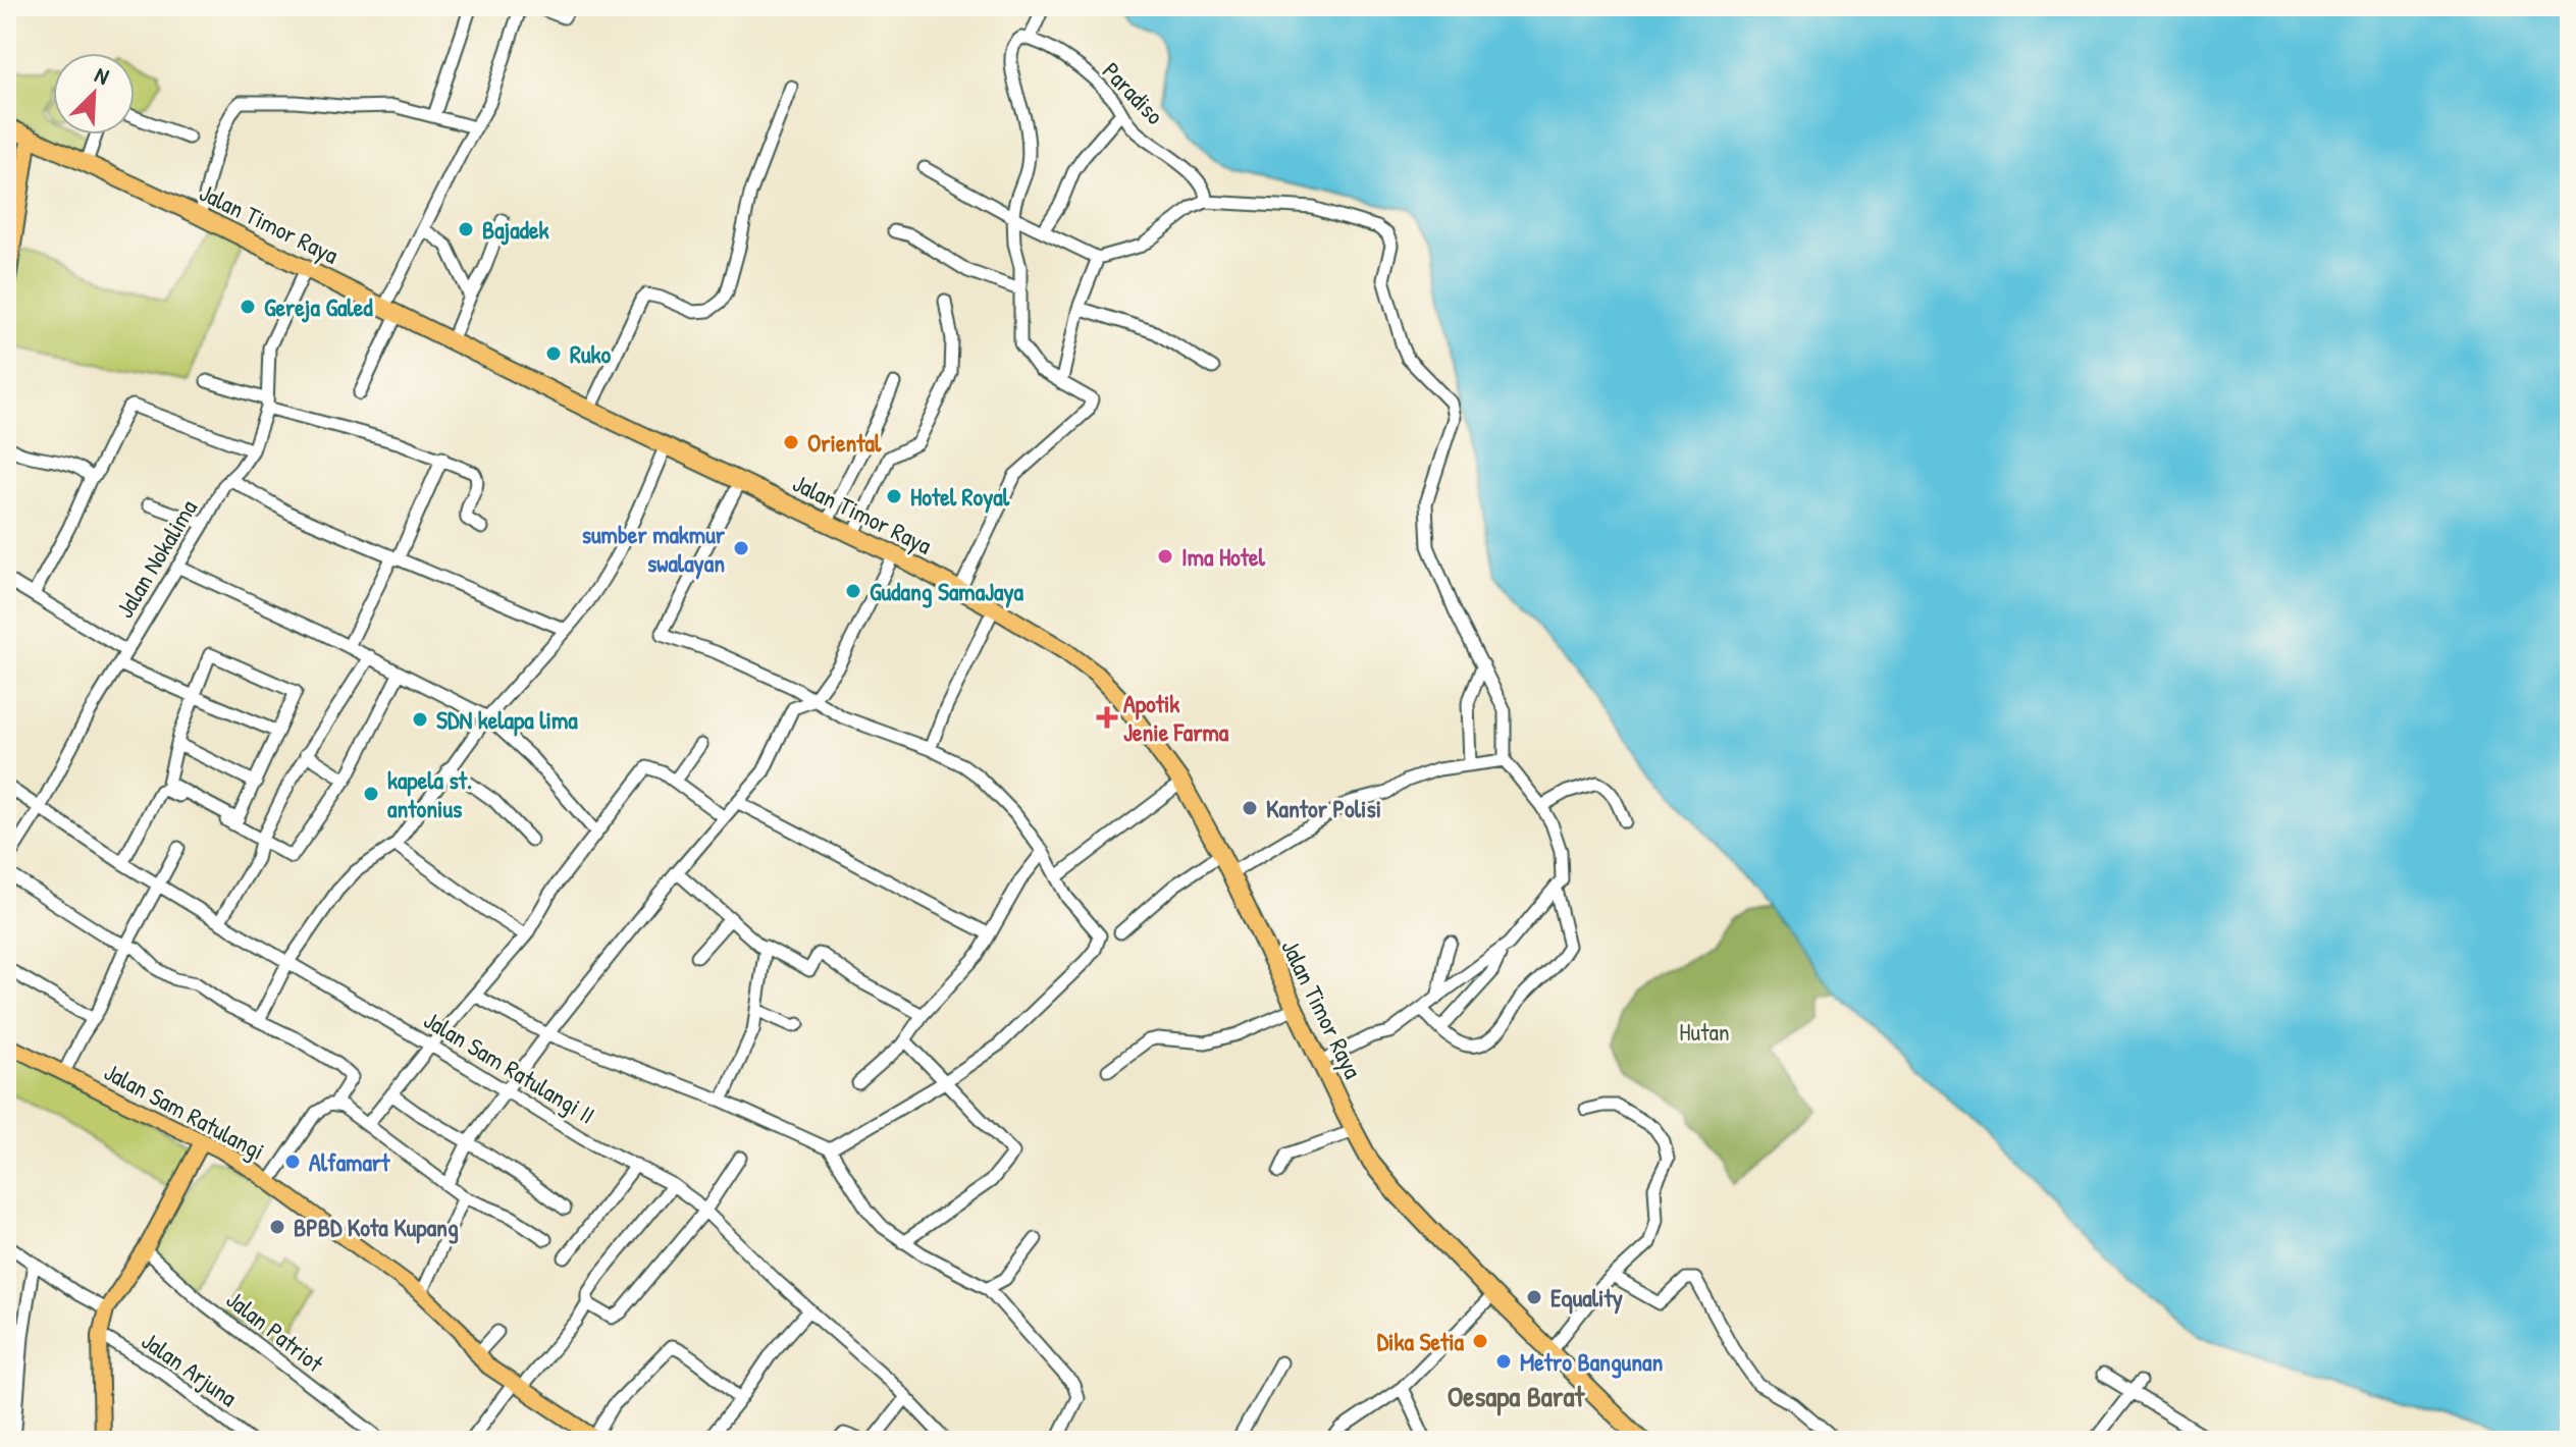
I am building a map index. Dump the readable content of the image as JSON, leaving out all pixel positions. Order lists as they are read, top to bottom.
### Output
{
  "streets": {
    "highway": ["Jalan Timor Raya"],
    "main road": ["Jalan Sam Ratulangi"],
    "street": [
      "Paradiso",
      "Jalan Nokalima",
      "Jalan Sam Ratulangi II",
      "Jalan Patriot",
      "Jalan Arjuna"
    ]
  },
  "crossings": [
    ["Jalan Timor Raya", "Jalan Nokalima"],
    ["Jalan Nokalima", "Jalan Sam Ratulangi II"]
  ],
  "districts": ["Oesapa Barat"],
  "parks": ["Hutan"],
  "places": {
    "other": [
      "Bajadek",
      "Gereja Galed",
      "Ruko",
      "Oriental",
      "Hotel Royal",
      "sumber makmur swalayan",
      "Ima Hotel",
      "Gudang SamaJaya",
      "SDN kelapa lima",
      "kapela st. antonius",
      "Kantor Polisi",
      "Alfamart",
      "BPBD Kota Kupang",
      "Equality",
      "Dika Setia",
      "Metro Bangunan"
    ],
    "health": ["Apotik Jenie Farma"]
  },
  "north": "top right"
}
